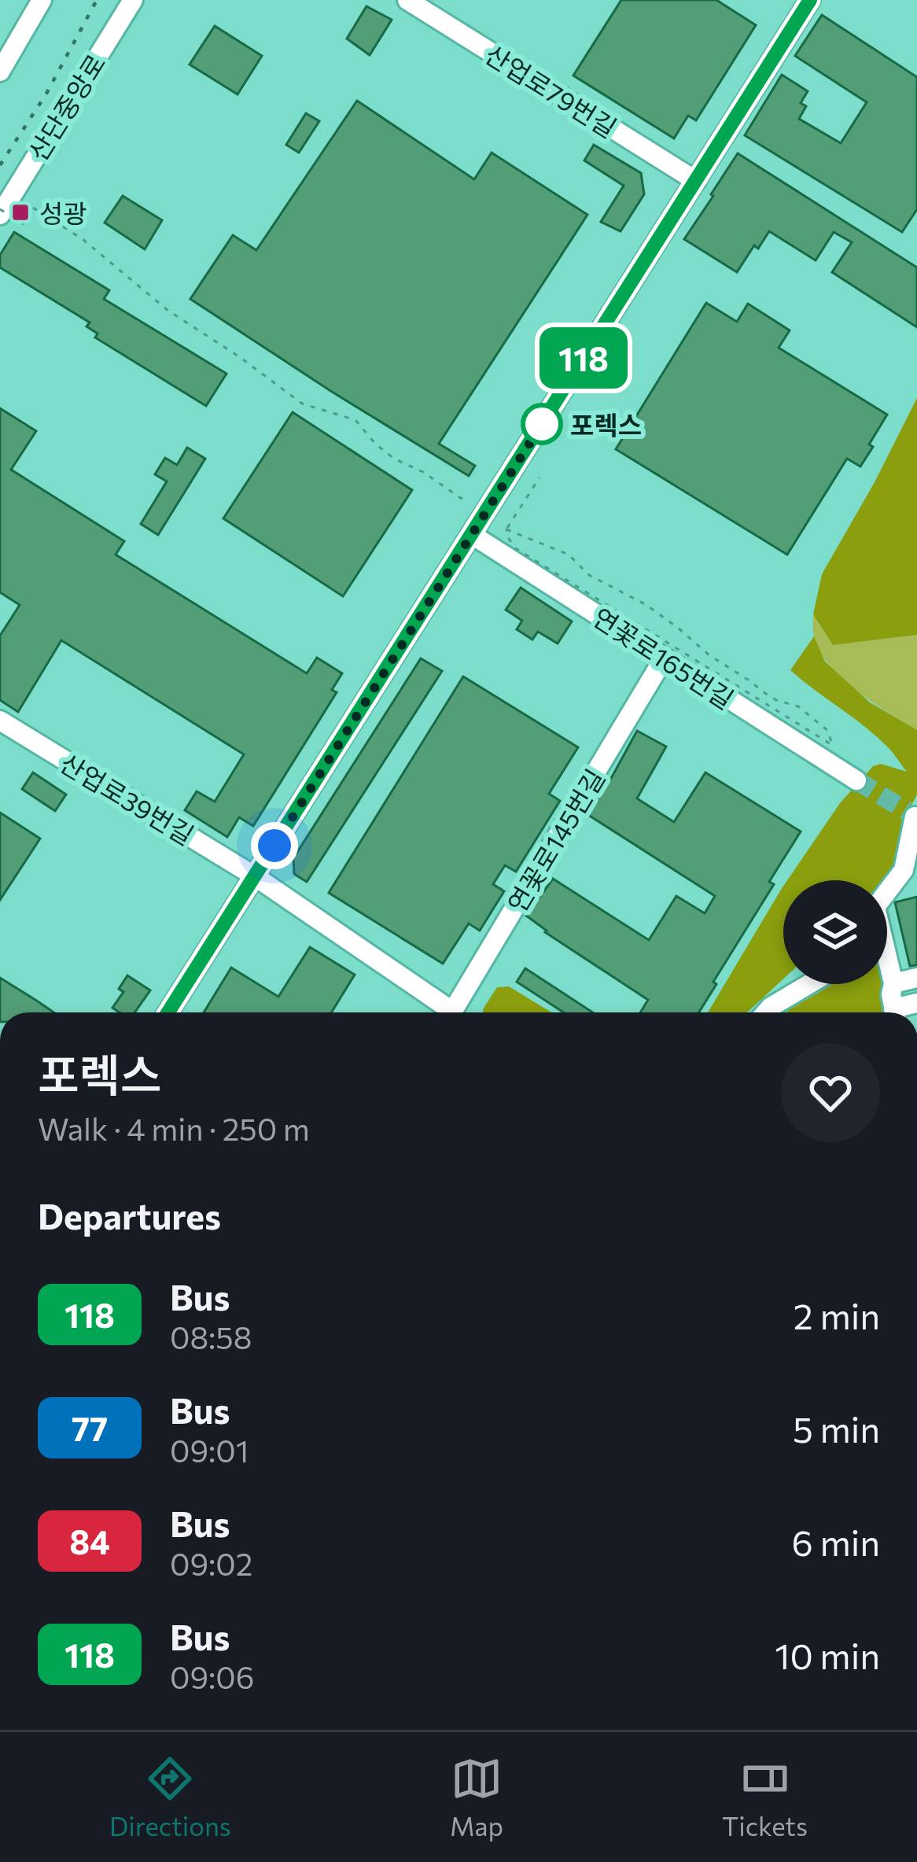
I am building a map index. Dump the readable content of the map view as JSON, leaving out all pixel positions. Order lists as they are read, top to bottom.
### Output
{
  "streets": {
    "street": [
      "산업로79번길",
      "산단중앙로",
      "연꽃로165번길",
      "산업로39번길",
      "연꽃로145번길"
    ]
  },
  "crossings": [
    ["연꽃로165번길", "연꽃로145번길"]
  ],
  "places": {
    "transit": ["성광"],
    "other": ["포렉스"]
  },
  "lines": ["bus line 118"],
  "page": {
    "on_map": "118",
    "heading": [
      ["포렉스", "Walk · 4 min · 250 m"],
      "Departures"
    ],
    "list": [
      {
        "mark": "118",
        "name": "Bus",
        "note": "08:58",
        "value": "2 min"
      },
      {
        "mark": "77",
        "name": "Bus",
        "note": "09:01",
        "value": "5 min"
      },
      {
        "mark": "84",
        "name": "Bus",
        "note": "09:02",
        "value": "6 min"
      },
      {
        "mark": "118",
        "name": "Bus",
        "note": "09:06",
        "value": "10 min"
      }
    ],
    "tabs": ["Directions", "Map", "Tickets"]
  }
}
